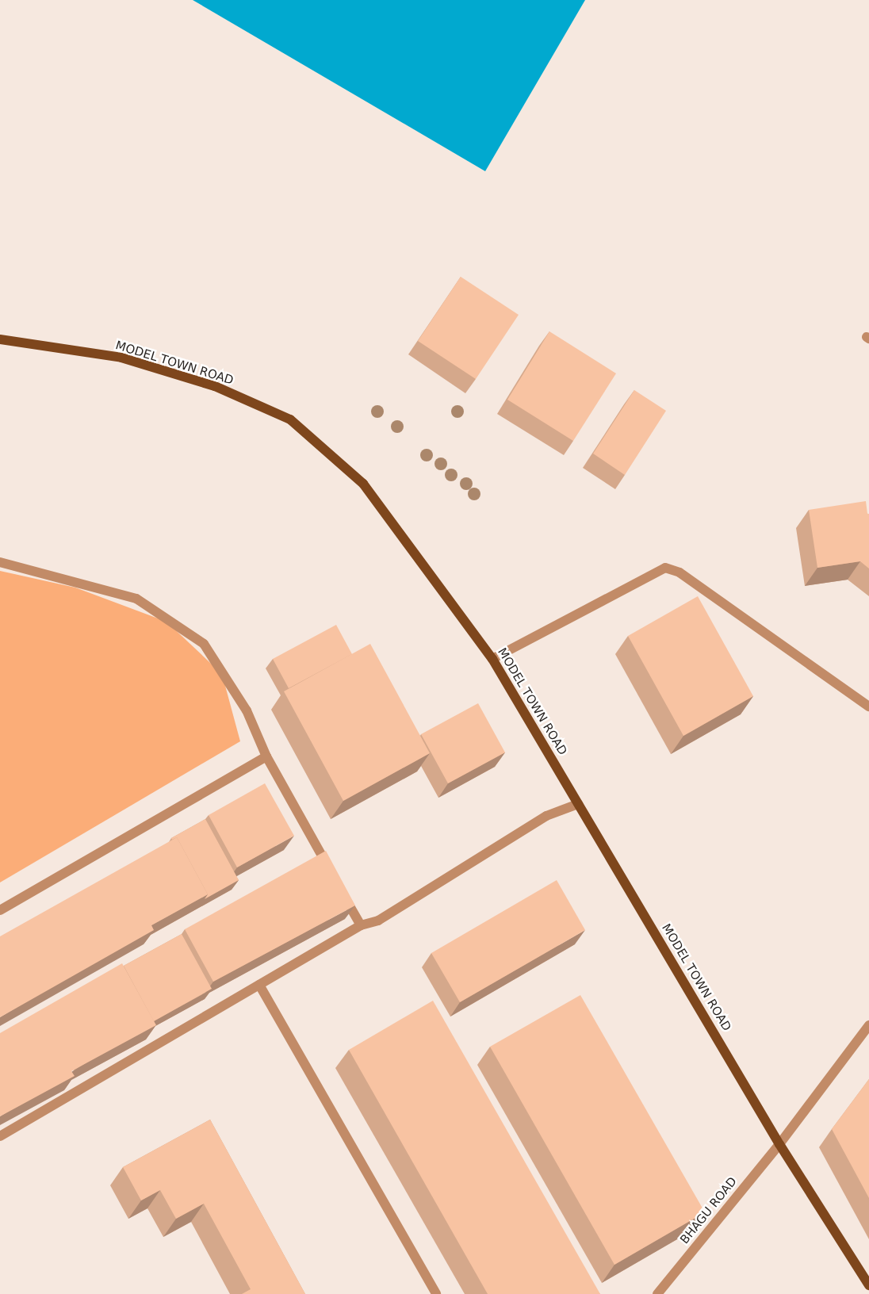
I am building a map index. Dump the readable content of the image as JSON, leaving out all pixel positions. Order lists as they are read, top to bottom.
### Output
{
  "streets": {
    "main road": ["MODEL TOWN ROAD"],
    "street": ["BHAGU ROAD"]
  },
  "crossings": [
    ["MODEL TOWN ROAD", "BHAGU ROAD"]
  ]
}
